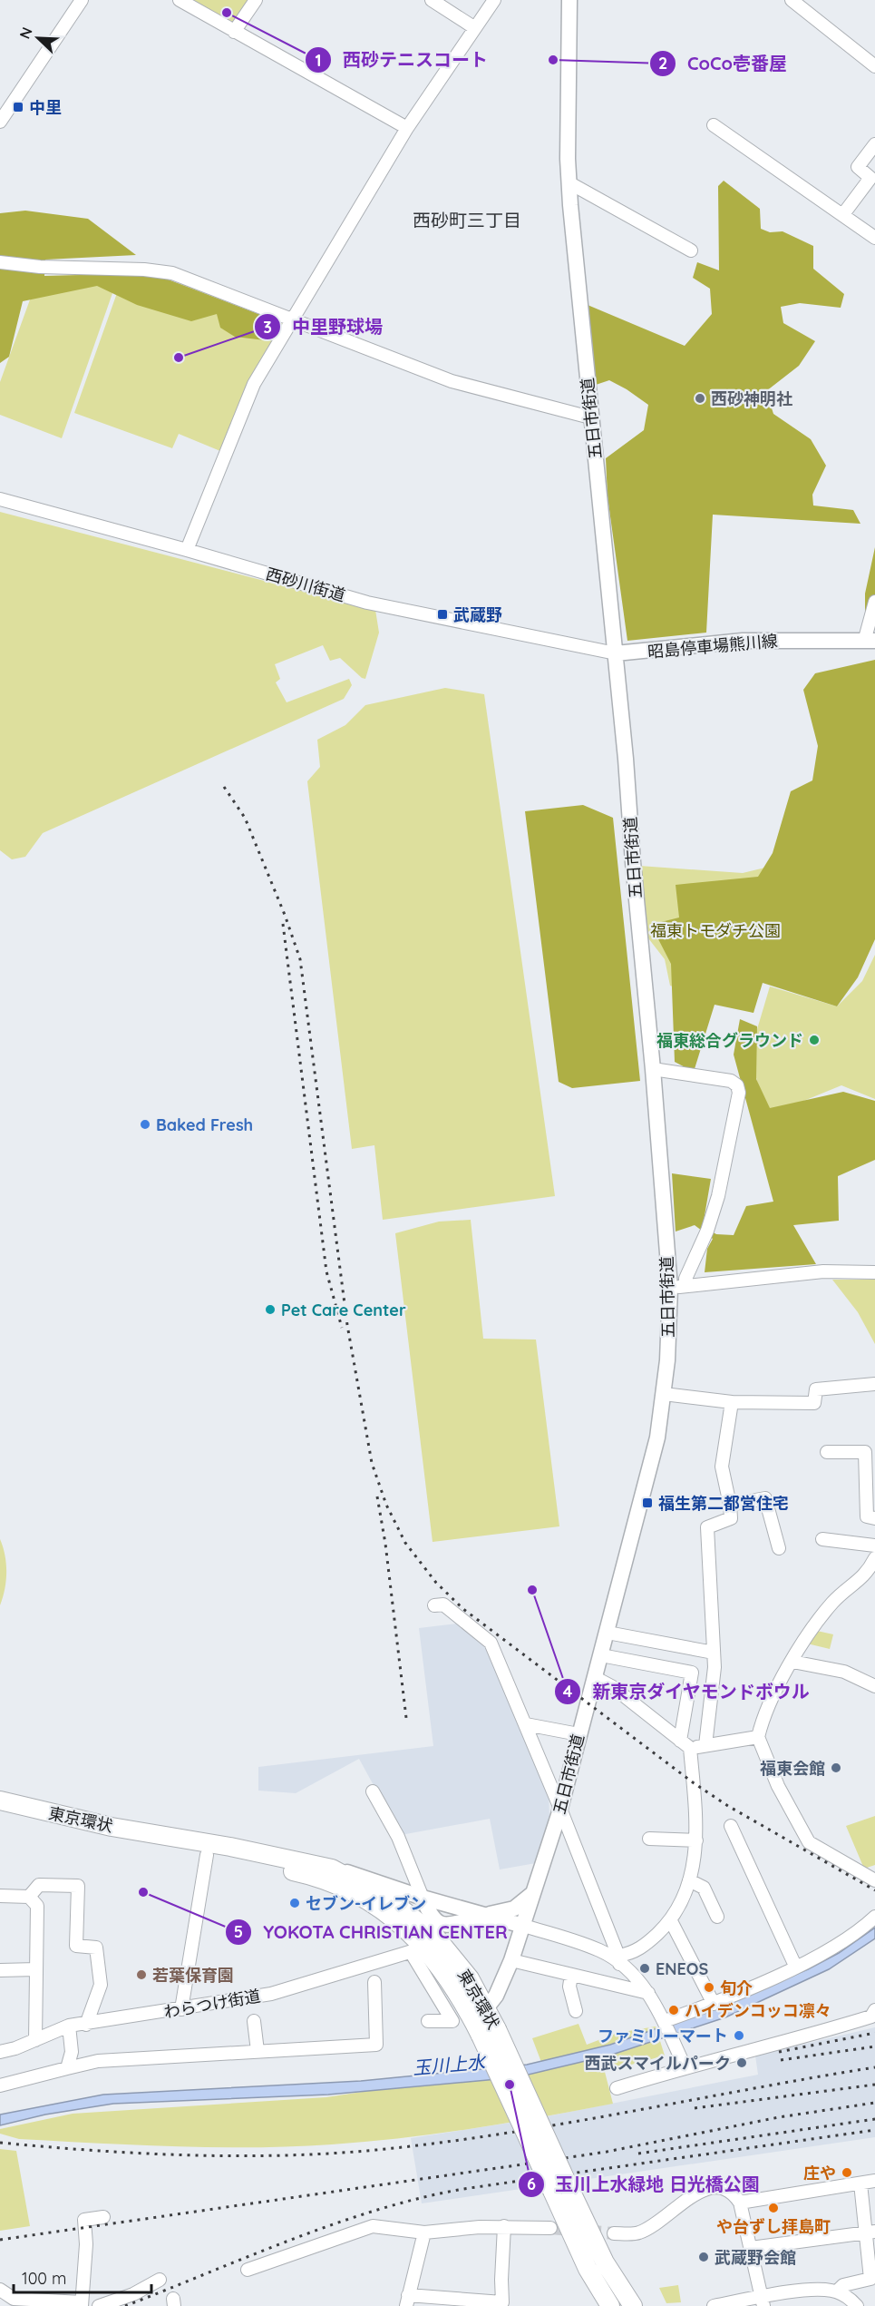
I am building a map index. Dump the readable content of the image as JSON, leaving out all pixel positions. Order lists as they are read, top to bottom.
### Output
{
  "streets": {
    "highway": ["東京環状"],
    "main road": ["五日市街道", "昭島停車場熊川線"],
    "street": ["西砂川街道", "わらつけ街道"]
  },
  "crossings": [
    ["五日市街道", "西砂川街道"],
    ["五日市街道", "昭島停車場熊川線"],
    ["五日市街道", "東京環状"],
    ["西砂川街道", "昭島停車場熊川線"],
    ["東京環状", "わらつけ街道"]
  ],
  "districts": ["西砂町三丁目"],
  "water": ["玉川上水"],
  "parks": ["福東トモダチ公園"],
  "places": {
    "other": [
      "西砂テニスコート",
      "CoCo壱番屋",
      "中里野球場",
      "西砂神明社",
      "福東総合グラウンド",
      "Baked Fresh",
      "Pet Care Center",
      "新東京ダイヤモンドボウル",
      "福東会館",
      "YOKOTA CHRISTIAN CENTER",
      "セブン-イレブン",
      "ENEOS",
      "若葉保育園",
      "旬介",
      "ハイデンコッコ凛々",
      "ファミリーマート",
      "西武スマイルパーク",
      "玉川上水緑地 日光橋公園",
      "庄や",
      "や台ずし拝島町",
      "武蔵野会館"
    ],
    "transit": ["中里", "武蔵野", "福生第二都営住宅"]
  },
  "scale_bar": "100 m",
  "north": "top left"
}
